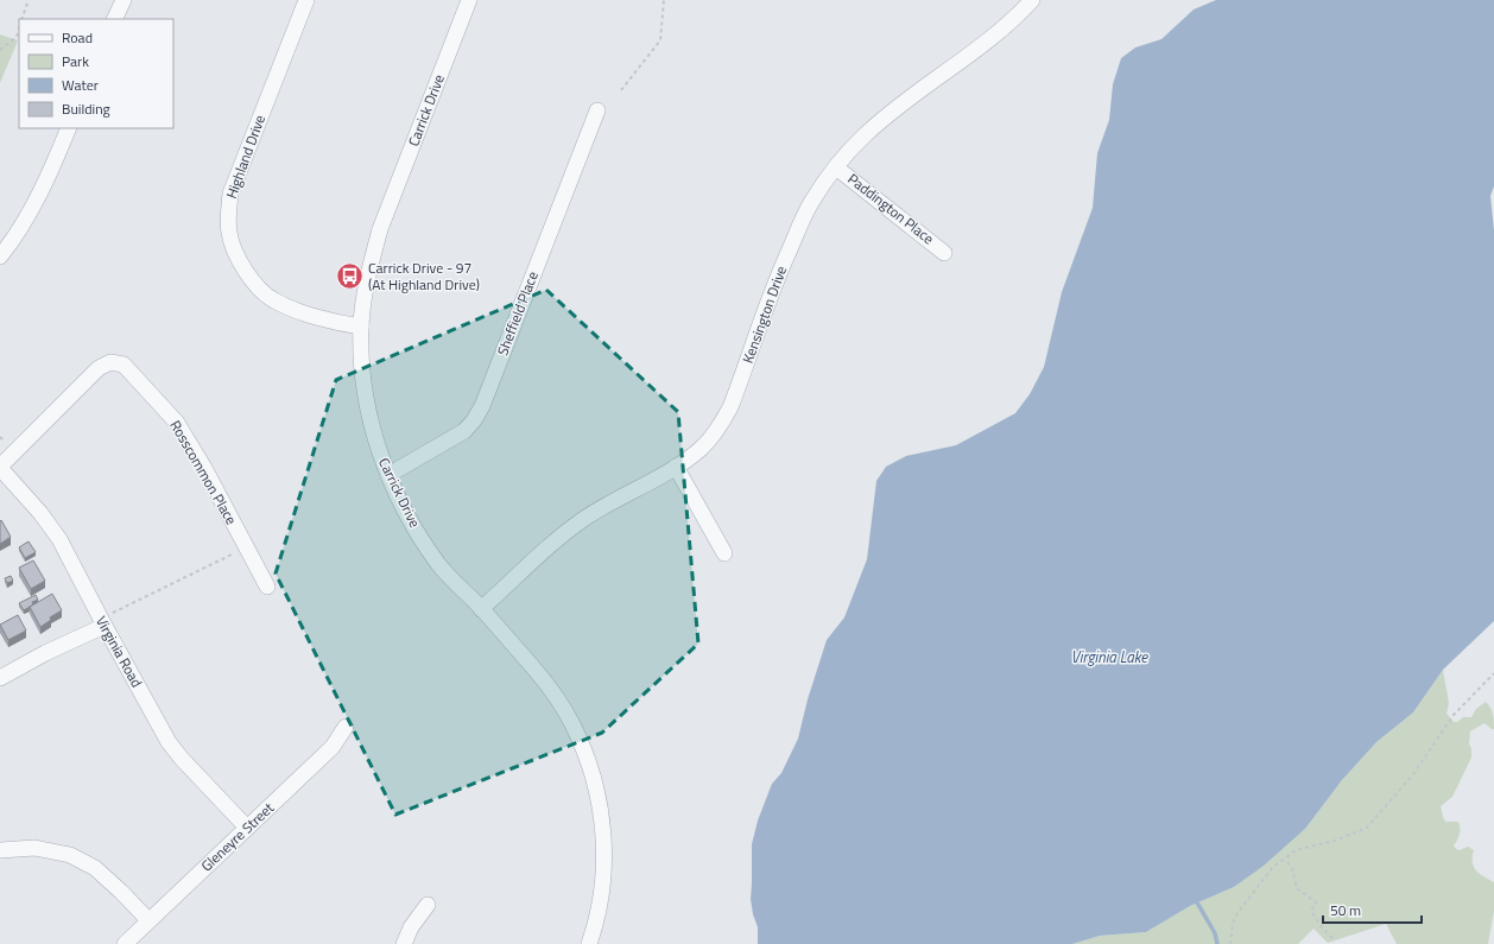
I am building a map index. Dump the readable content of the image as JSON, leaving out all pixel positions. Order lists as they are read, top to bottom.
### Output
{
  "streets": {
    "street": [
      "Carrick Drive",
      "Highland Drive",
      "Paddington Place",
      "Sheffield Place",
      "Kensington Drive",
      "Rosscommon Place",
      "Virginia Road",
      "Gleneyre Street"
    ]
  },
  "crossings": [
    ["Carrick Drive", "Highland Drive"],
    ["Carrick Drive", "Sheffield Place"],
    ["Carrick Drive", "Kensington Drive"],
    ["Paddington Place", "Kensington Drive"],
    ["Rosscommon Place", "Virginia Road"],
    ["Virginia Road", "Gleneyre Street"]
  ],
  "water": ["Virginia Lake"],
  "places": {
    "bus stop": ["Carrick Drive - 97 (At Highland Drive)"]
  },
  "legend": [
    "Road",
    "Park",
    "Water",
    "Building"
  ],
  "scale_bar": "50 m"
}
